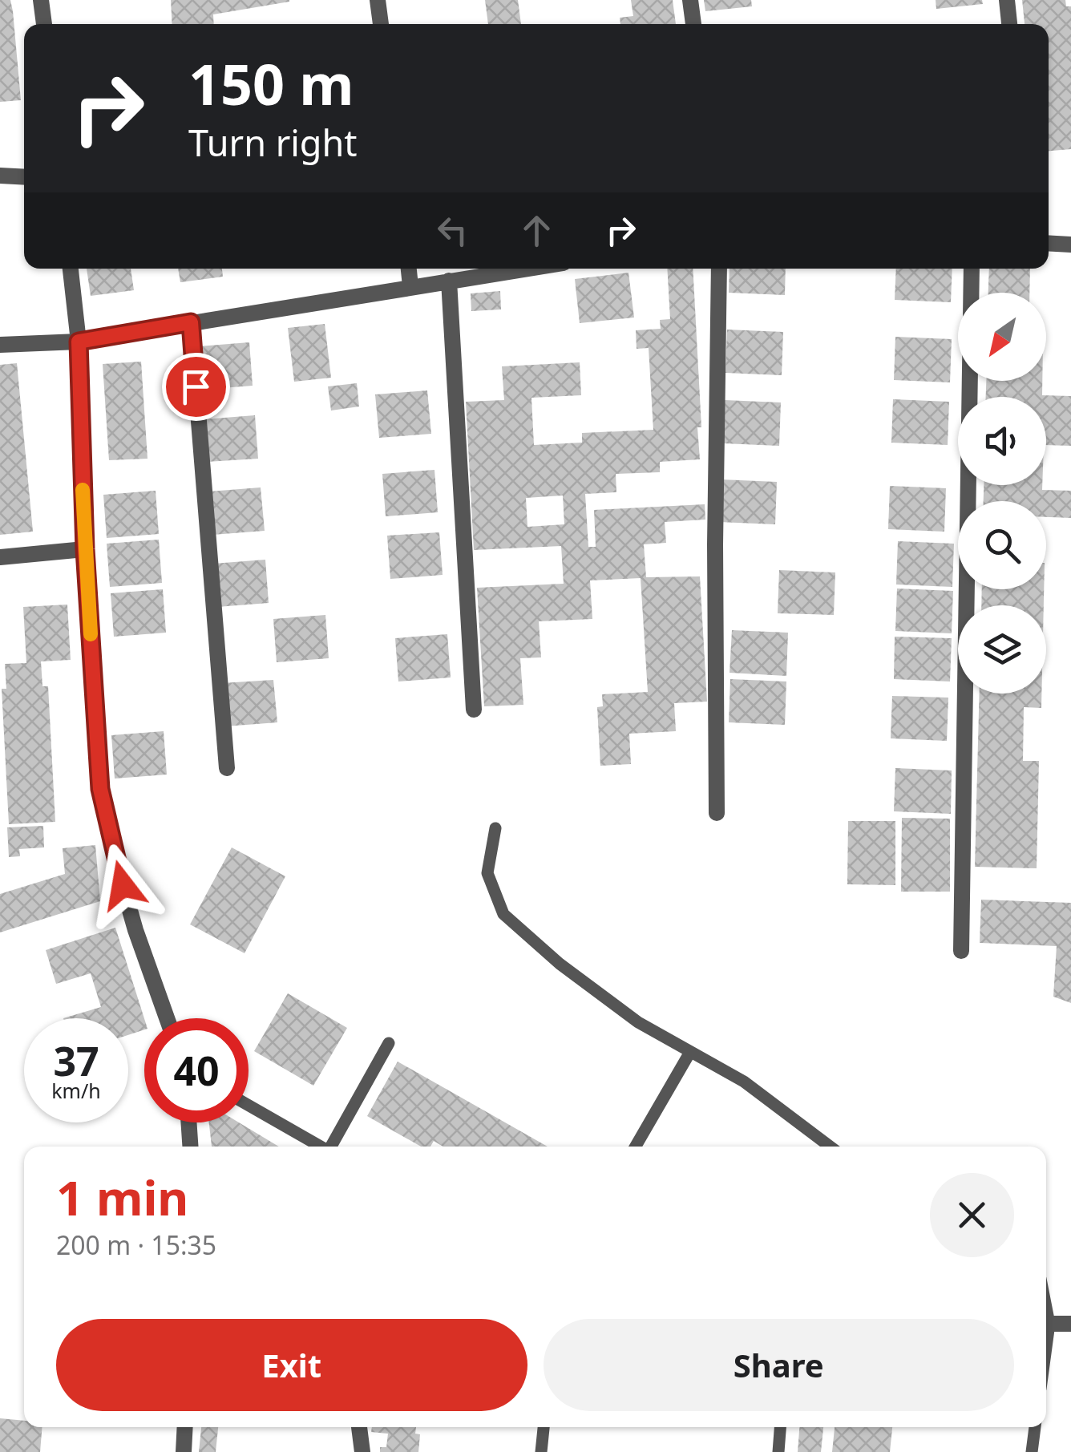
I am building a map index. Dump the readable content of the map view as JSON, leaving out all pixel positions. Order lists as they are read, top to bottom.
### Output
{
  "north": "bottom left",
  "page": {
    "turn": ["150 m", "Turn right"],
    "speed": "37 km/h",
    "limit": "40",
    "heading": ["1 min", "200 m · 15:35"],
    "buttons": ["Exit", "Share"]
  }
}
